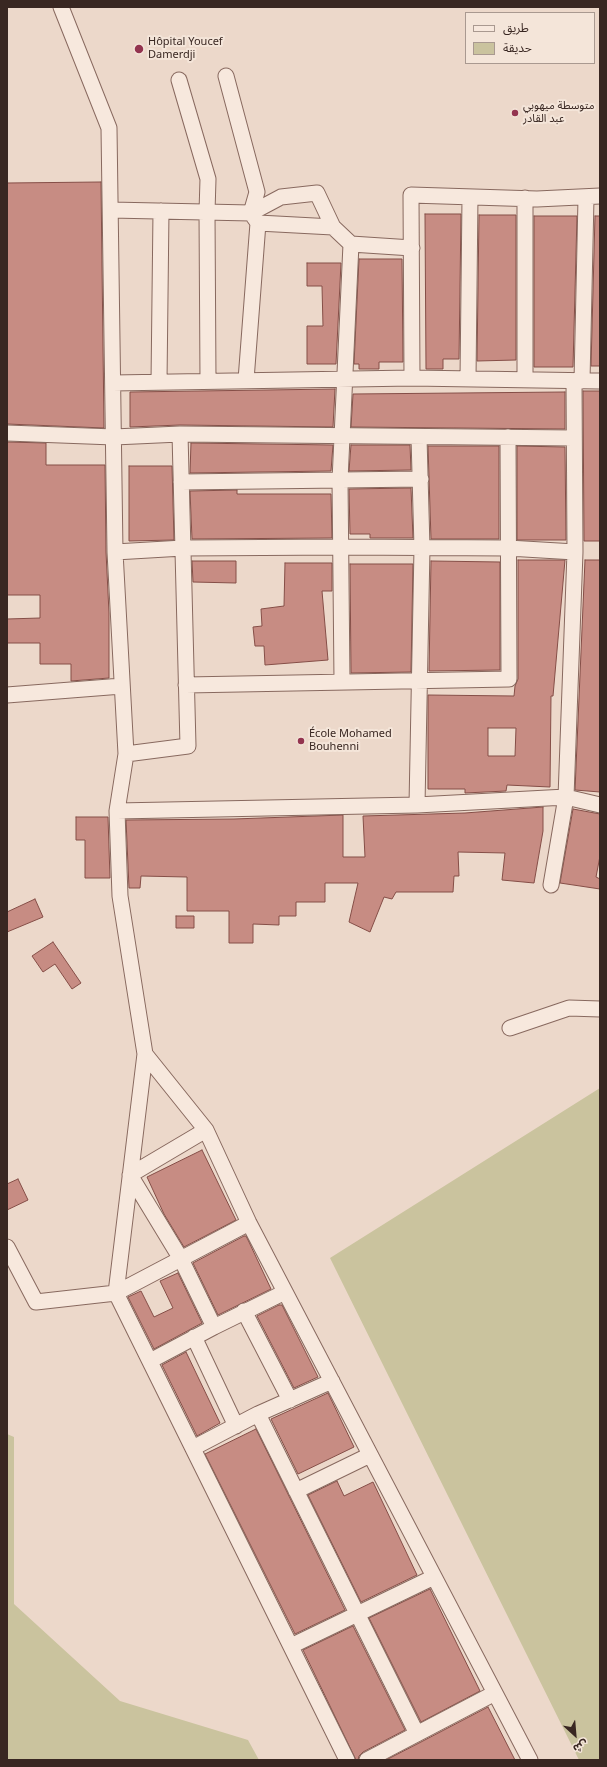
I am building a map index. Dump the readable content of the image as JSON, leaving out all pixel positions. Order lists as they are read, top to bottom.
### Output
{
  "places": ["Hôpital Youcef Damerdji", "متوسطة ميهوبي عبد القادر", "École Mohamed Bouhenni"],
  "legend": ["طريق", "حديقة"],
  "north": "bottom right"
}
